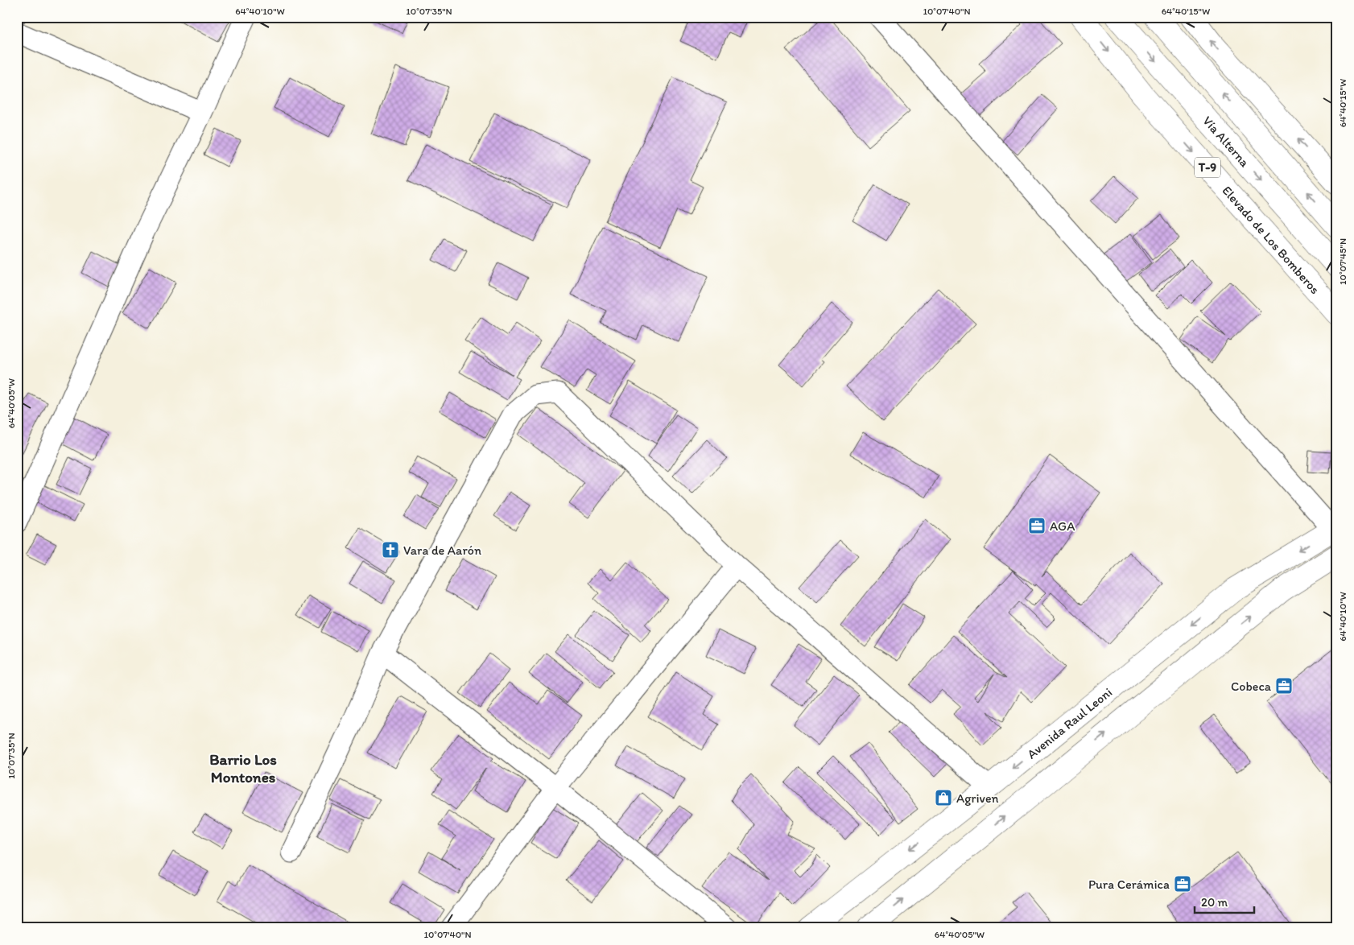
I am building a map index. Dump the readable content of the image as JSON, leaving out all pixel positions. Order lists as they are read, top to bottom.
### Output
{
  "streets": {
    "main road": [
      "Vía Alterna",
      "T-9",
      "Elevado de Los Bomberos",
      "Avenida Raul Leoni"
    ]
  },
  "districts": ["Barrio Los Montones"],
  "places": {
    "office": ["AGA", "Cobeca", "Pura Cerámica"],
    "church": ["Vara de Aarón"],
    "shop": ["Agriven"]
  },
  "scale_bar": "20 m",
  "coordinates": [
    "64°40'10\"W",
    "10°07'35\"N",
    "10°07'40\"N",
    "64°40'15\"W",
    "10°07'45\"N",
    "64°40'05\"W"
  ]
}
